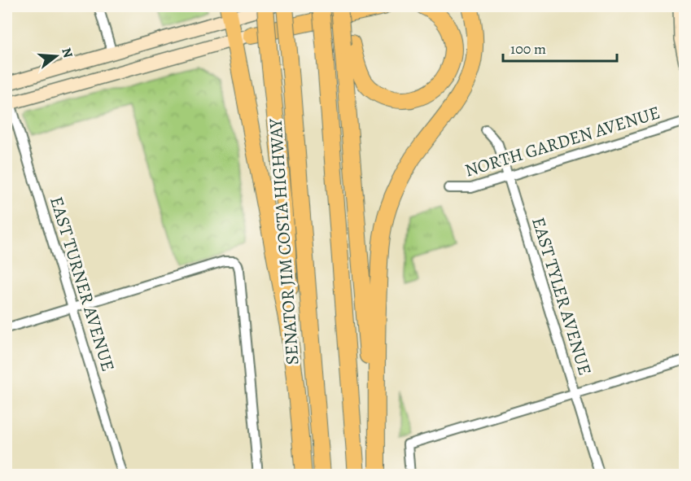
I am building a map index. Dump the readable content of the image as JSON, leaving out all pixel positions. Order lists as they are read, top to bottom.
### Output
{
  "streets": {
    "highway": ["SENATOR JIM COSTA HIGHWAY"],
    "street": ["NORTH GARDEN AVENUE", "EAST TURNER AVENUE", "EAST TYLER AVENUE"]
  },
  "crossings": [
    ["NORTH GARDEN AVENUE", "EAST TYLER AVENUE"]
  ],
  "scale_bar": "100 m",
  "north": "right"
}
